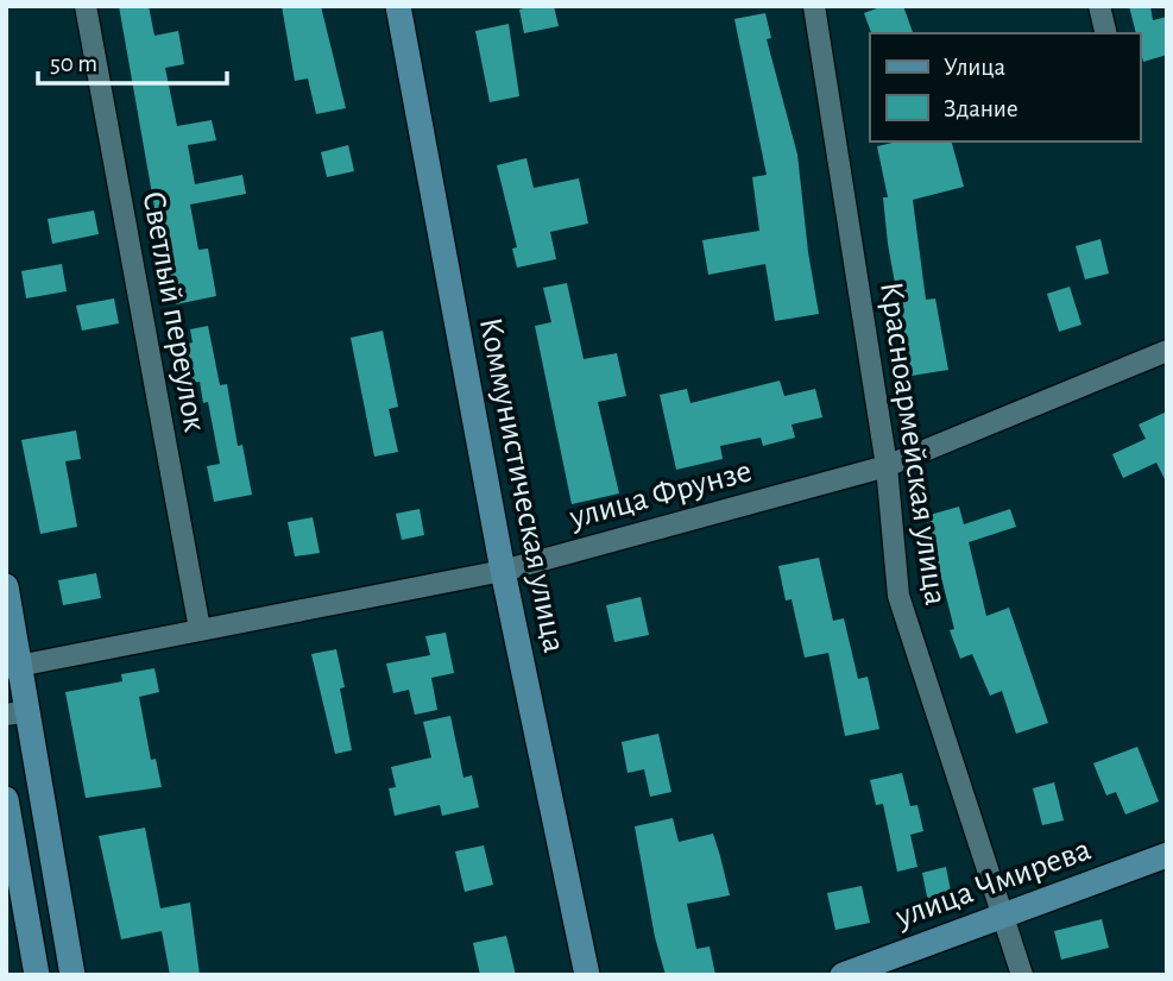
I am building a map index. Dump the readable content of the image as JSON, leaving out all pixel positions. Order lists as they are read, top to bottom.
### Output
{
  "streets": {
    "street": [
      "Светлый переулок",
      "Красноармейская улица",
      "Коммунистическая улица",
      "улица Фрунзе",
      "улица Чмирева"
    ]
  },
  "crossings": [
    ["Светлый переулок", "улица Фрунзе"],
    ["Красноармейская улица", "улица Фрунзе"],
    ["Красноармейская улица", "улица Чмирева"],
    ["Коммунистическая улица", "улица Фрунзе"]
  ],
  "legend": ["Улица", "Здание"],
  "scale_bar": "50 m"
}
